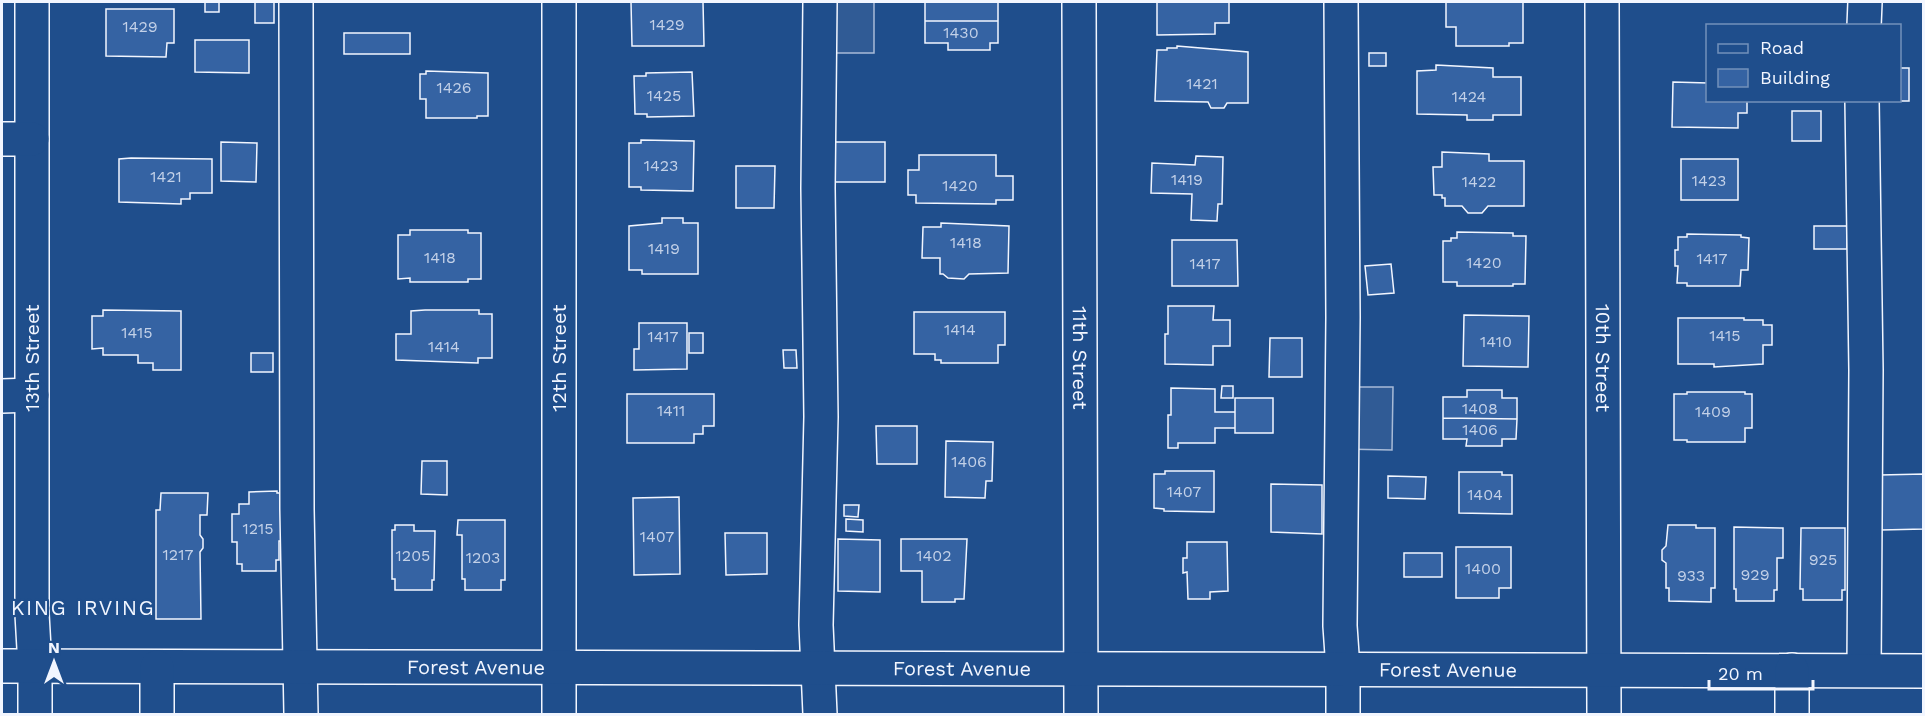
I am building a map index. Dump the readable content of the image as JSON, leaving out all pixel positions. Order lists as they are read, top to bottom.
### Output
{
  "streets": {
    "street": [
      "13th Street",
      "12th Street",
      "11th Street",
      "10th Street",
      "Forest Avenue"
    ]
  },
  "crossings": [
    ["13th Street", "Forest Avenue"],
    ["12th Street", "Forest Avenue"],
    ["11th Street", "Forest Avenue"],
    ["10th Street", "Forest Avenue"]
  ],
  "districts": ["KING IRVING"],
  "house_numbers": [
    "1429",
    "1429",
    "1430",
    "1421",
    "1426",
    "1425",
    "1424",
    "1423",
    "1421",
    "1419",
    "1423",
    "1422",
    "1420",
    "1418",
    "1419",
    "1418",
    "1417",
    "1420",
    "1417",
    "1414",
    "1415",
    "1415",
    "1417",
    "1410",
    "1414",
    "1408",
    "1411",
    "1409",
    "1406",
    "1406",
    "1407",
    "1404",
    "1215",
    "1407",
    "1217",
    "1205",
    "1402",
    "1203",
    "925",
    "1400",
    "929",
    "933"
  ],
  "legend": ["Road", "Building"],
  "scale_bar": "20 m",
  "north": "top"
}
